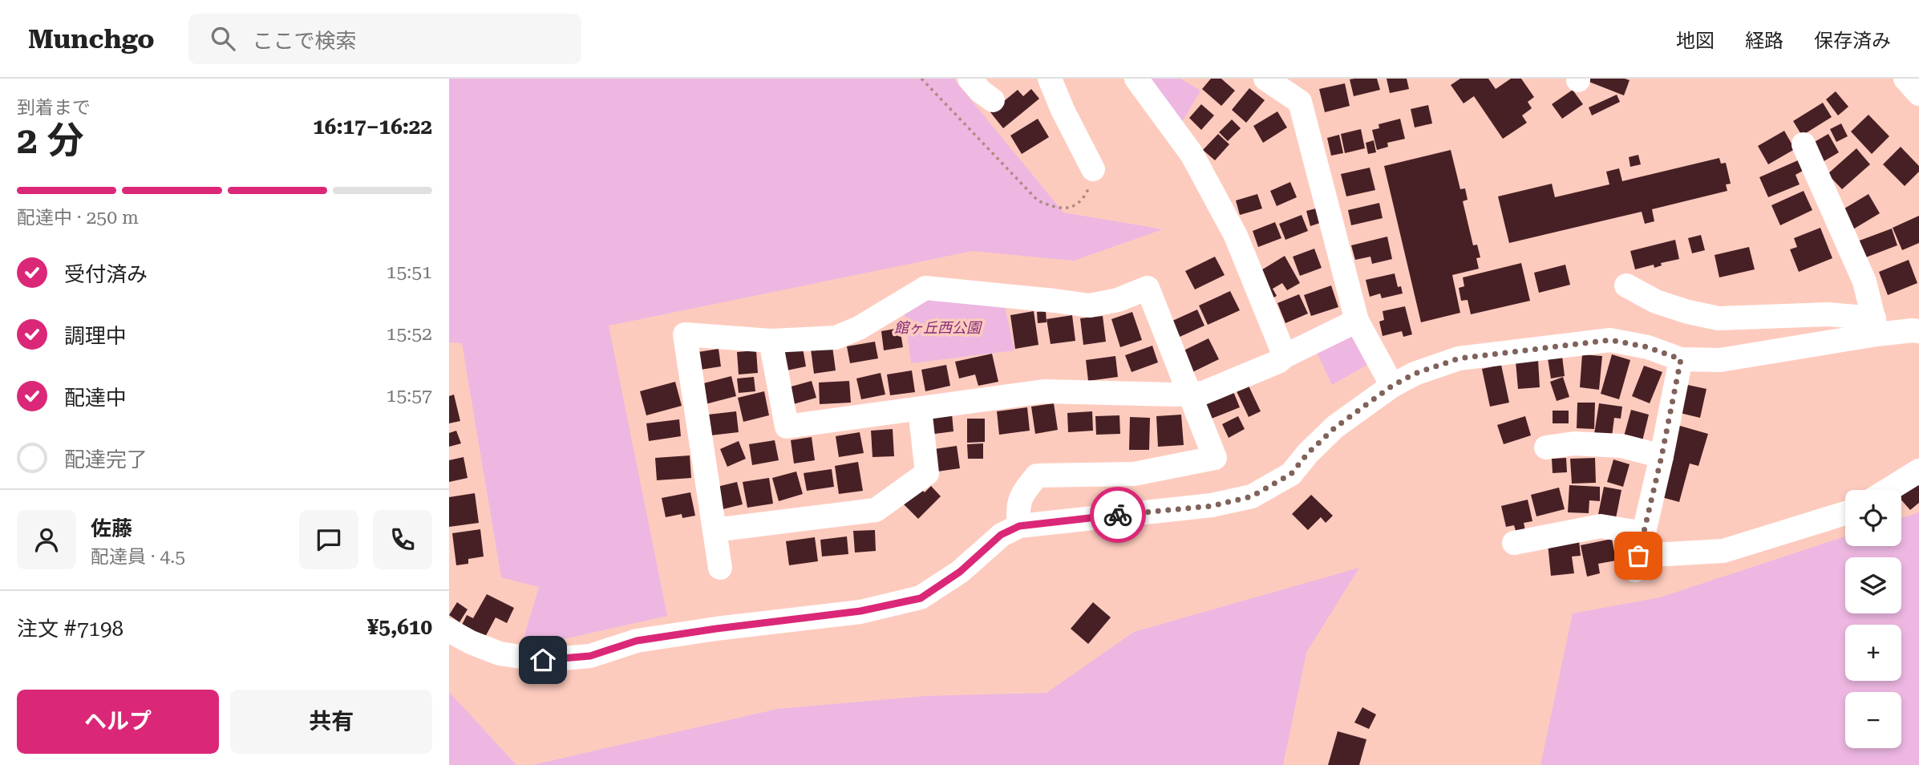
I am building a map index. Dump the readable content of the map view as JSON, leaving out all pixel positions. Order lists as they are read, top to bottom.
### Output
{
  "parks": ["館ヶ丘西公園"],
  "page": {
    "header": "Munchgo",
    "search": "ここで検索",
    "nav": ["地図", "経路", "保存済み"],
    "heading": ["2 分", "到着まで", "16:17–16:22"],
    "panel": [
      "佐藤",
      "配達員 · 4.5",
      "注文 #7198",
      "¥5,610"
    ],
    "bar": "配達中 · 250 m",
    "list": [
      ["受付済み", "15:51"],
      ["調理中", "15:52"],
      ["配達中", "15:57"],
      "配達完了"
    ],
    "map_buttons": ["+", "−"],
    "buttons": ["ヘルプ", "共有"]
  }
}
